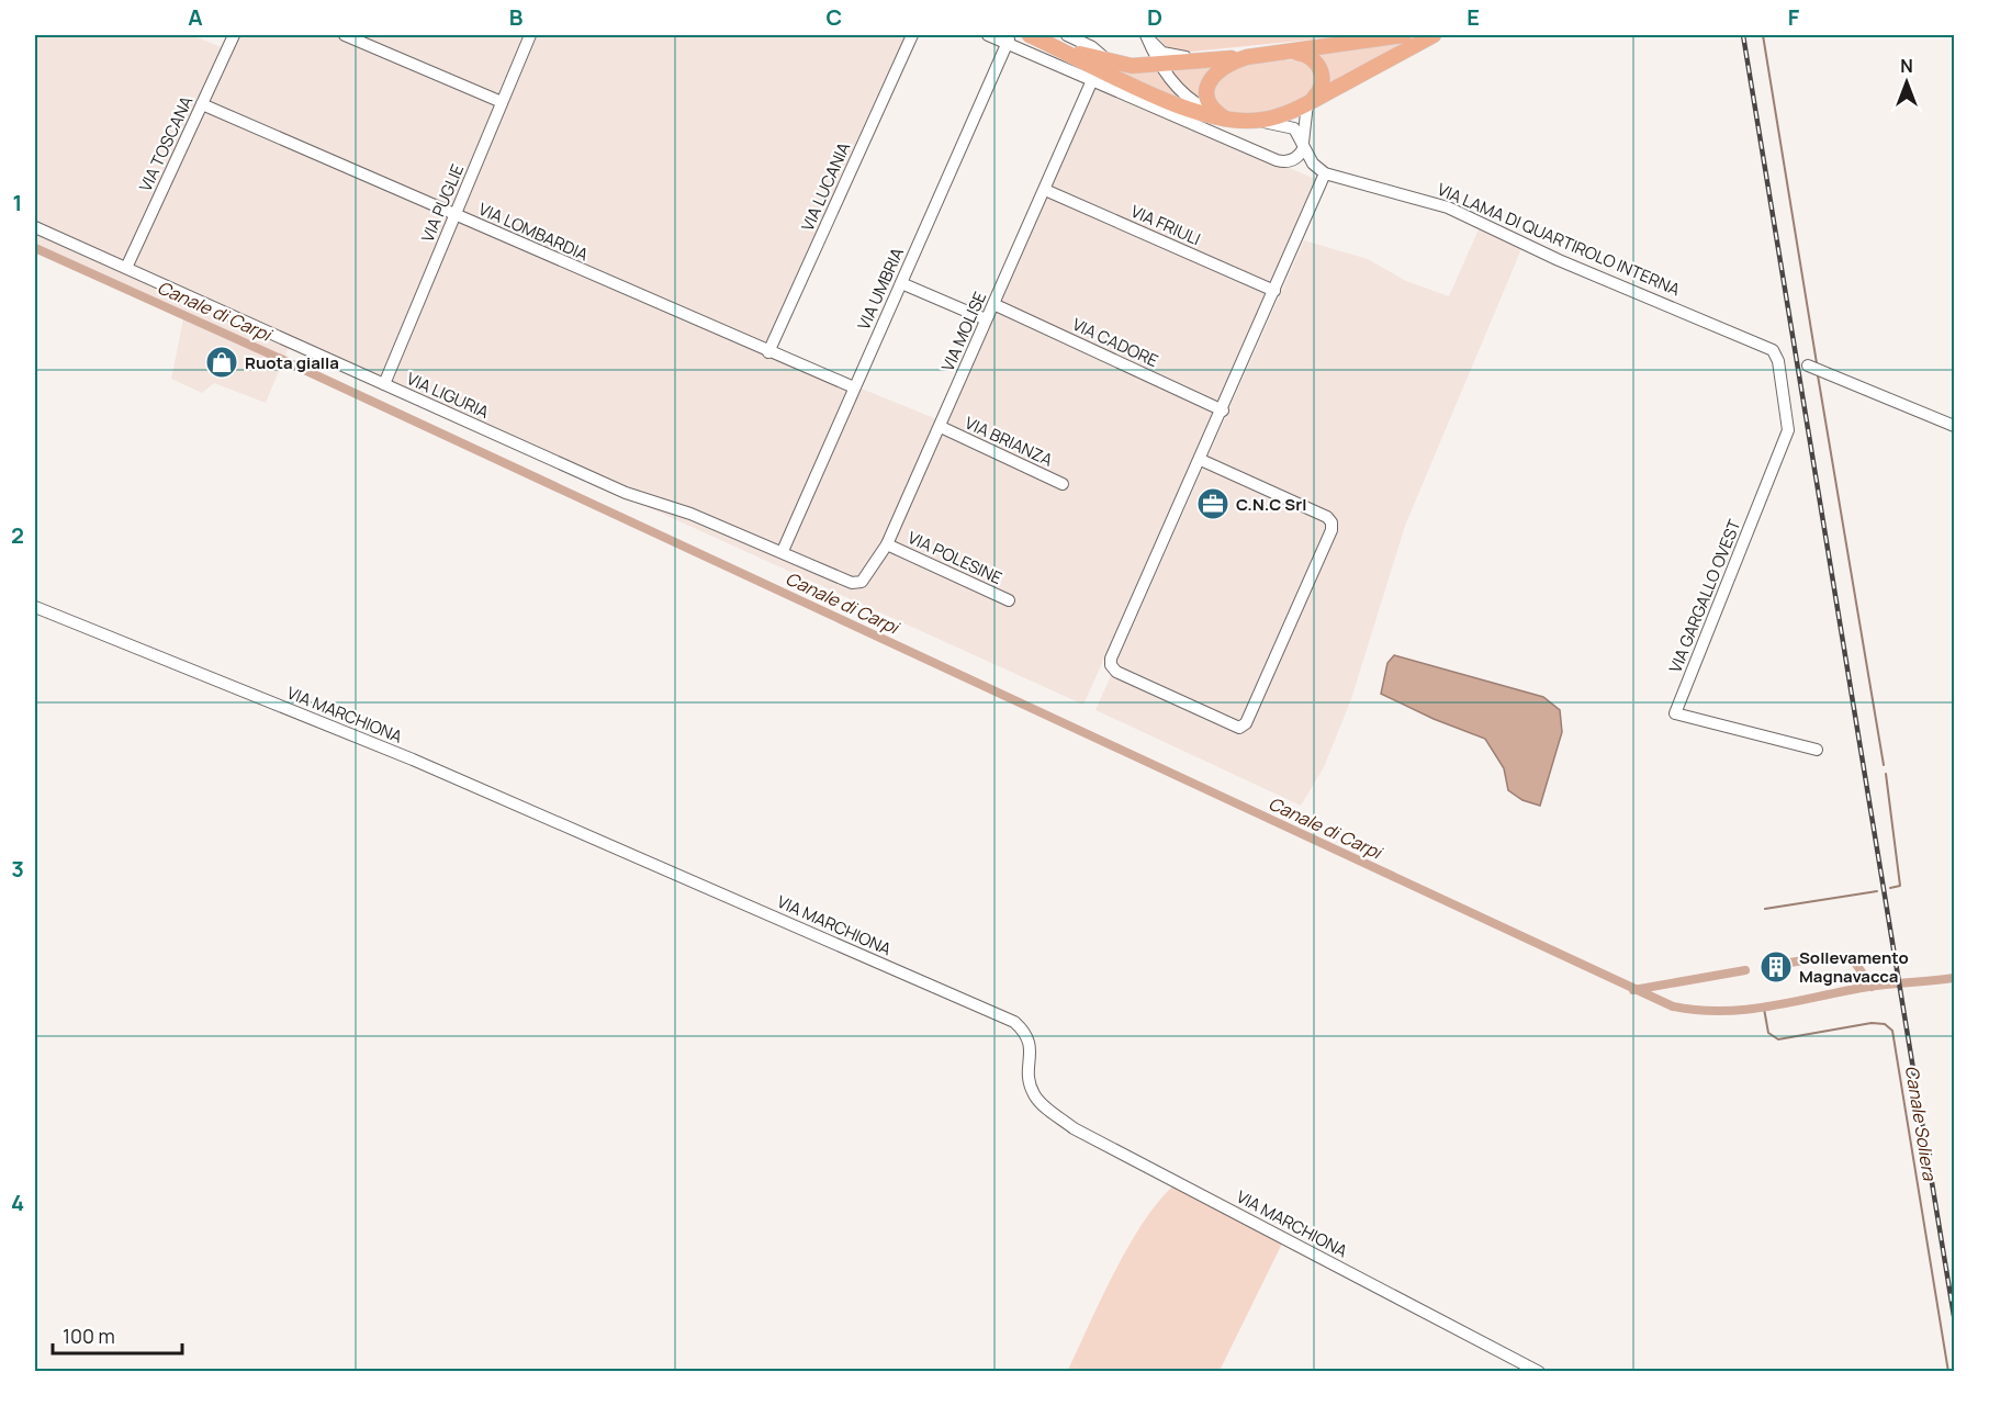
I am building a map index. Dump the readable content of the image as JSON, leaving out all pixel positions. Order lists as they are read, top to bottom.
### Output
{
  "streets": {
    "street": [
      "VIA TOSCANA",
      "VIA LUCANIA",
      "VIA PUGLIE",
      "VIA FRIULI",
      "VIA LOMBARDIA",
      "VIA LAMA DI QUARTIROLO INTERNA",
      "VIA UMBRIA",
      "VIA MOLISE",
      "VIA CADORE",
      "VIA LIGURIA",
      "VIA BRIANZA",
      "VIA POLESINE",
      "VIA GARGALLO OVEST",
      "VIA MARCHIONA"
    ]
  },
  "crossings": [
    ["VIA TOSCANA", "VIA LOMBARDIA"],
    ["VIA TOSCANA", "VIA LIGURIA"],
    ["VIA LUCANIA", "VIA LOMBARDIA"],
    ["VIA PUGLIE", "VIA LOMBARDIA"],
    ["VIA PUGLIE", "VIA LIGURIA"],
    ["VIA FRIULI", "VIA MOLISE"],
    ["VIA LOMBARDIA", "VIA UMBRIA"],
    ["VIA LAMA DI QUARTIROLO INTERNA", "VIA GARGALLO OVEST"],
    ["VIA UMBRIA", "VIA LIGURIA"],
    ["VIA MOLISE", "VIA CADORE"],
    ["VIA MOLISE", "VIA LIGURIA"],
    ["VIA MOLISE", "VIA BRIANZA"],
    ["VIA MOLISE", "VIA POLESINE"]
  ],
  "water": ["Canale di Carpi", "Canale Soliera"],
  "places": {
    "shop": ["Ruota gialla"],
    "office": ["C.N.C Srl"],
    "building": ["Sollevamento Magnavacca"]
  },
  "scale_bar": "100 m",
  "north": "top",
  "grid": {
    "columns": [
      "A",
      "B",
      "C",
      "D",
      "E",
      "F"
    ],
    "rows": [
      "1",
      "2",
      "3",
      "4"
    ]
  }
}
